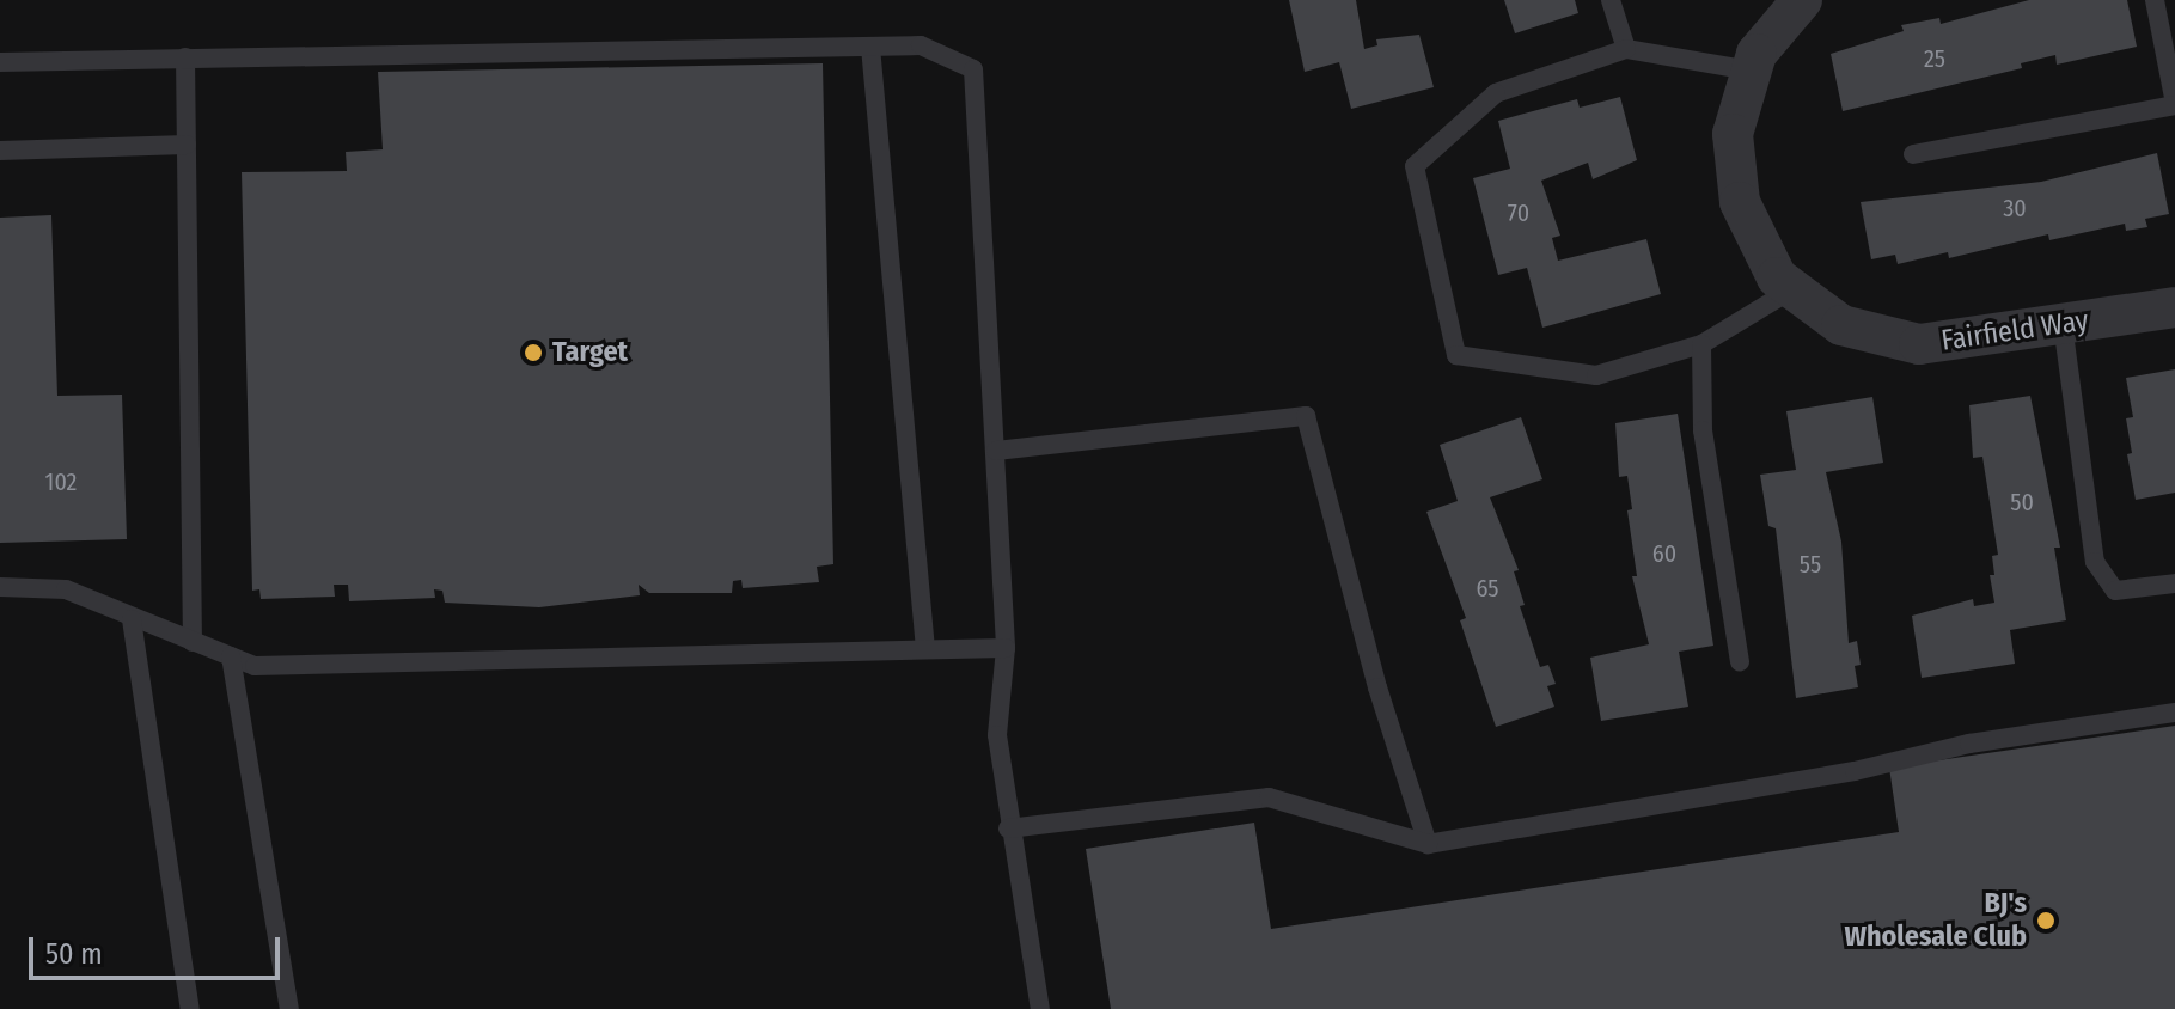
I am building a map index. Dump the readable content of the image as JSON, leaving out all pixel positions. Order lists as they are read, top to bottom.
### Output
{
  "streets": {
    "street": ["Fairfield Way"]
  },
  "places": ["Target", "BJ's Wholesale Club"],
  "house_numbers": [
    "25",
    "30",
    "70",
    "102",
    "50",
    "60",
    "55",
    "65"
  ],
  "scale_bar": "50 m"
}
